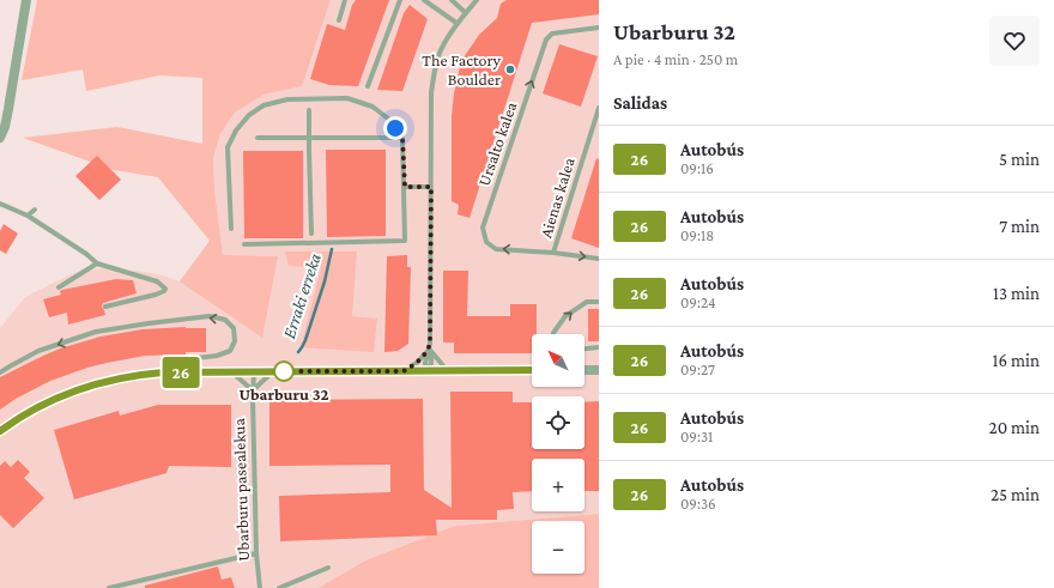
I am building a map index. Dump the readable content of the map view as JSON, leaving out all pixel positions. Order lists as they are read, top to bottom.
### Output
{
  "streets": {
    "lane": ["Ursalto kalea", "Aienas kalea", "Ubarburu pasealekua"]
  },
  "crossings": [
    ["Ursalto kalea", "Aienas kalea"]
  ],
  "water": ["Erraki erreka"],
  "places": ["The Factory Boulder", "Ubarburu 32"],
  "lines": ["bus line 26"],
  "north": "top left",
  "page": {
    "on_map": "26",
    "heading": [
      ["Ubarburu 32", "A pie · 4 min · 250 m"],
      "Salidas"
    ],
    "list": [
      {
        "mark": "26",
        "name": "Autobús",
        "note": "09:16",
        "value": "5 min"
      },
      {
        "mark": "26",
        "name": "Autobús",
        "note": "09:18",
        "value": "7 min"
      },
      {
        "mark": "26",
        "name": "Autobús",
        "note": "09:24",
        "value": "13 min"
      },
      {
        "mark": "26",
        "name": "Autobús",
        "note": "09:27",
        "value": "16 min"
      },
      {
        "mark": "26",
        "name": "Autobús",
        "note": "09:31",
        "value": "20 min"
      },
      {
        "mark": "26",
        "name": "Autobús",
        "note": "09:36",
        "value": "25 min"
      }
    ],
    "map_buttons": ["+", "−"]
  }
}
